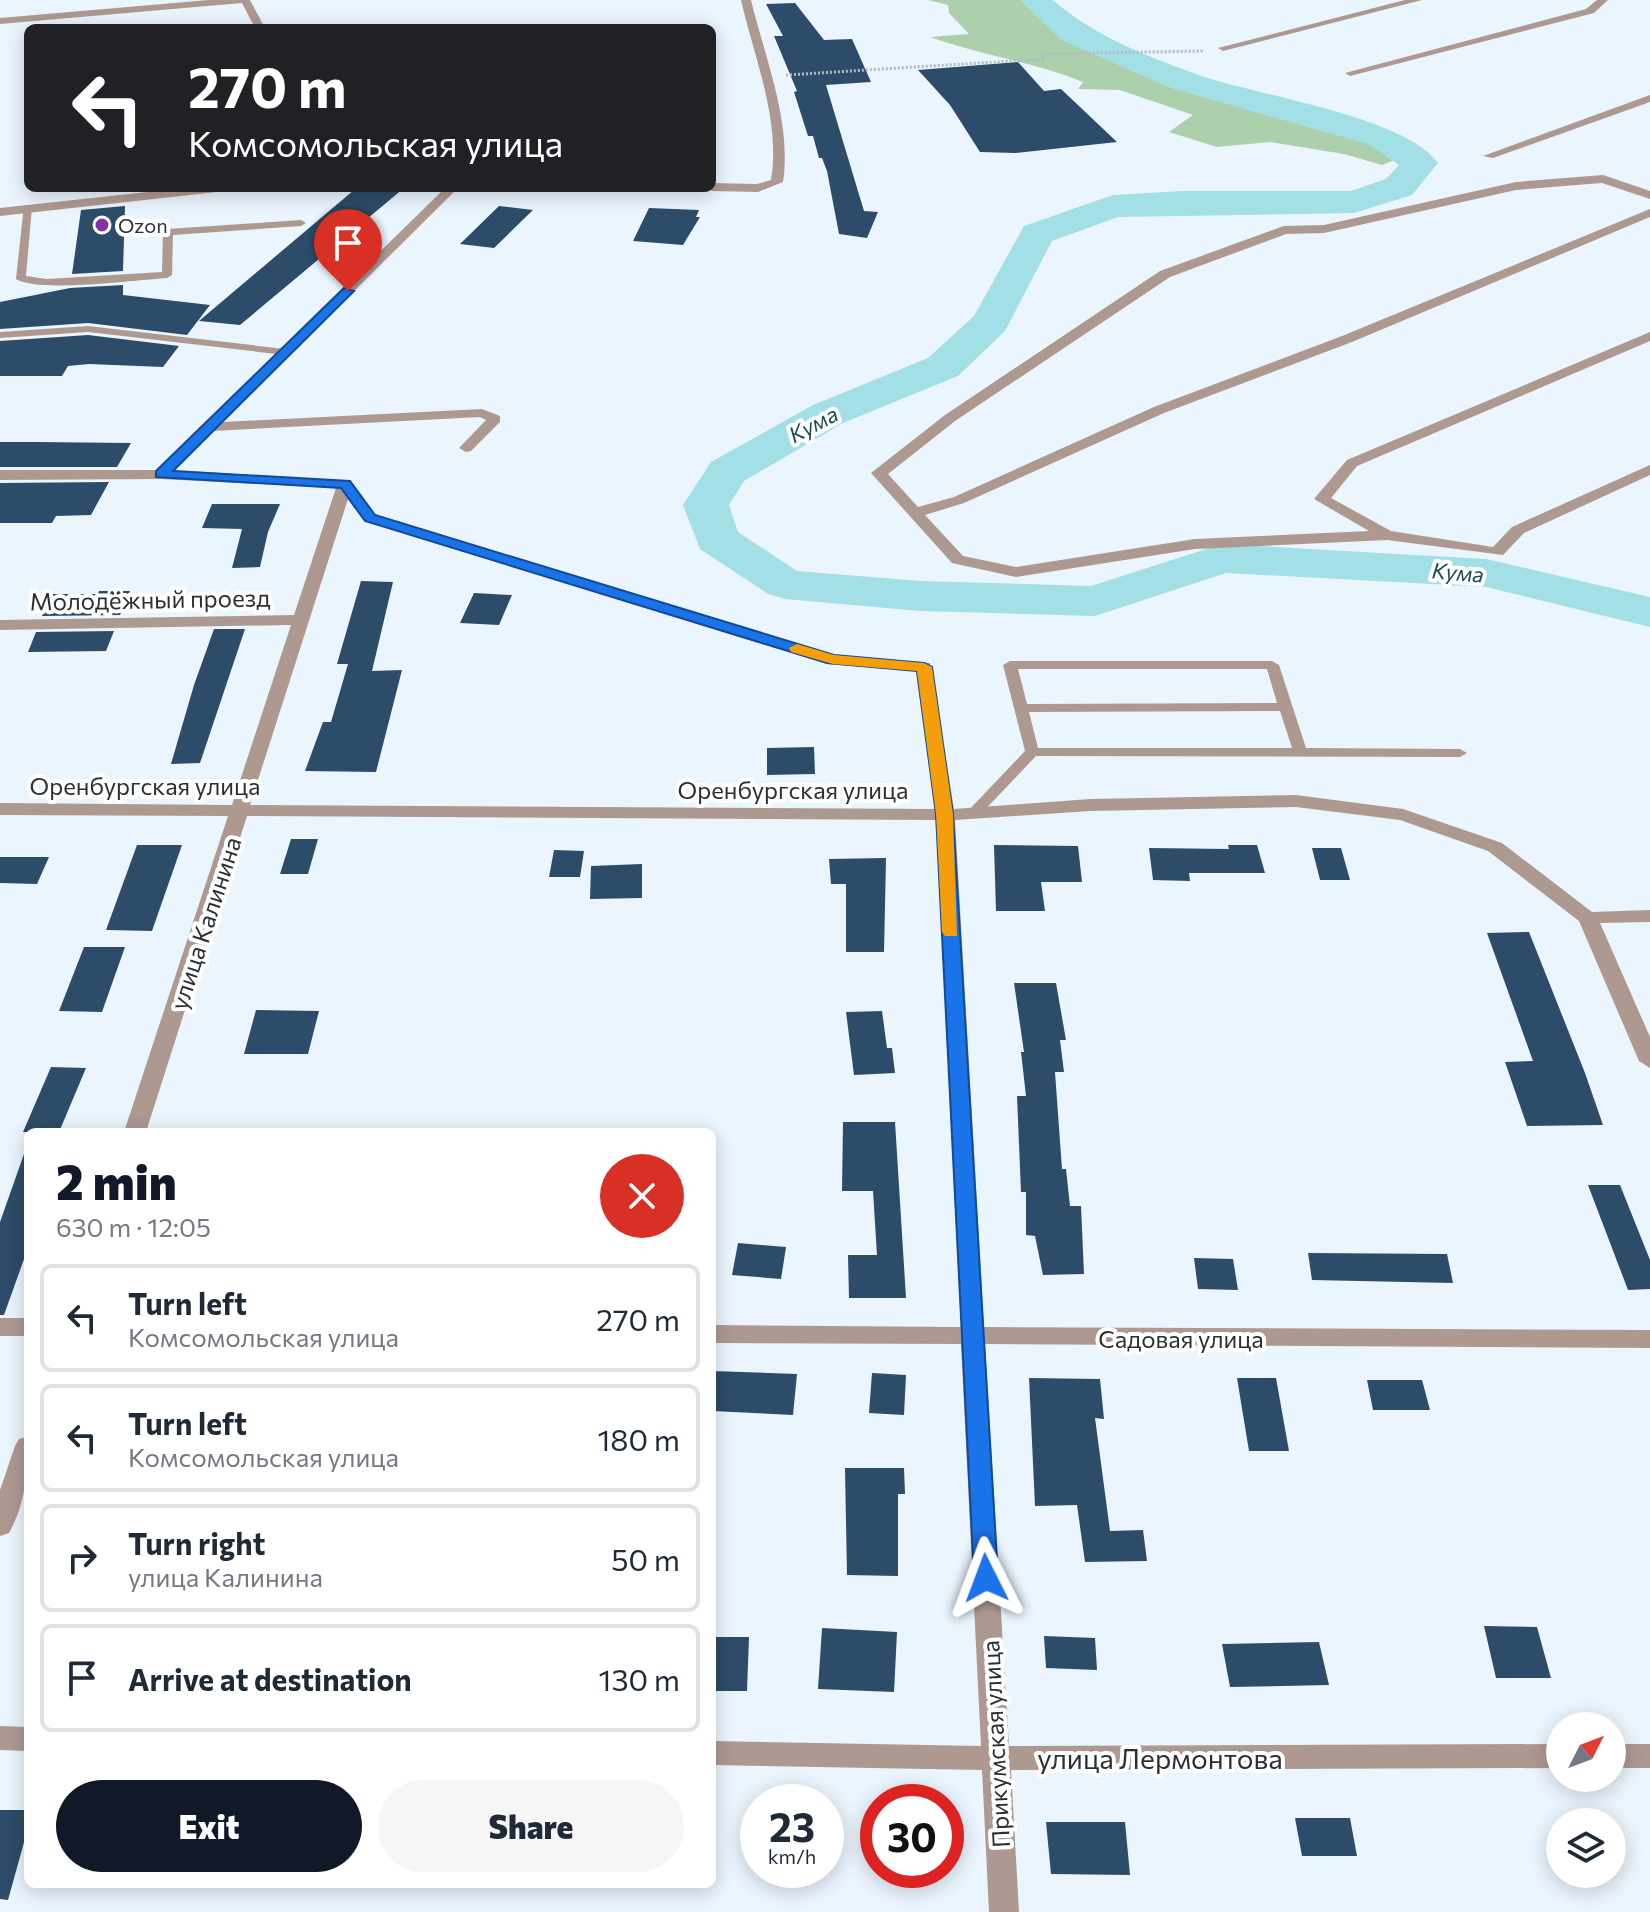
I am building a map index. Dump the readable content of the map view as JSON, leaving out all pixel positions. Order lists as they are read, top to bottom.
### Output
{
  "streets": {
    "street": [
      "Молодёжный проезд",
      "Оренбургская улица",
      "улица Калинина",
      "Садовая улица",
      "Прикумская улица",
      "улица Лермонтова"
    ]
  },
  "crossings": [
    ["Молодёжный проезд", "улица Калинина"],
    ["Оренбургская улица", "улица Калинина"],
    ["Оренбургская улица", "Прикумская улица"],
    ["улица Калинина", "Прикумская улица"],
    ["Садовая улица", "Прикумская улица"],
    ["Прикумская улица", "улица Лермонтова"]
  ],
  "water": ["Кума"],
  "places": ["Ozon"],
  "north": "top right",
  "page": {
    "turn": ["270 m", "Комсомольская улица"],
    "heading": ["2 min", "630 m · 12:05"],
    "list": [
      {
        "name": "Turn left",
        "note": "Комсомольская улица",
        "value": "270 m"
      },
      {
        "name": "Turn left",
        "note": "Комсомольская улица",
        "value": "180 m"
      },
      {
        "name": "Turn right",
        "note": "улица Калинина",
        "value": "50 m"
      },
      {
        "name": "Arrive at destination",
        "value": "130 m"
      }
    ],
    "buttons": ["Exit", "Share"],
    "speed": "23 km/h",
    "limit": "30"
  }
}
